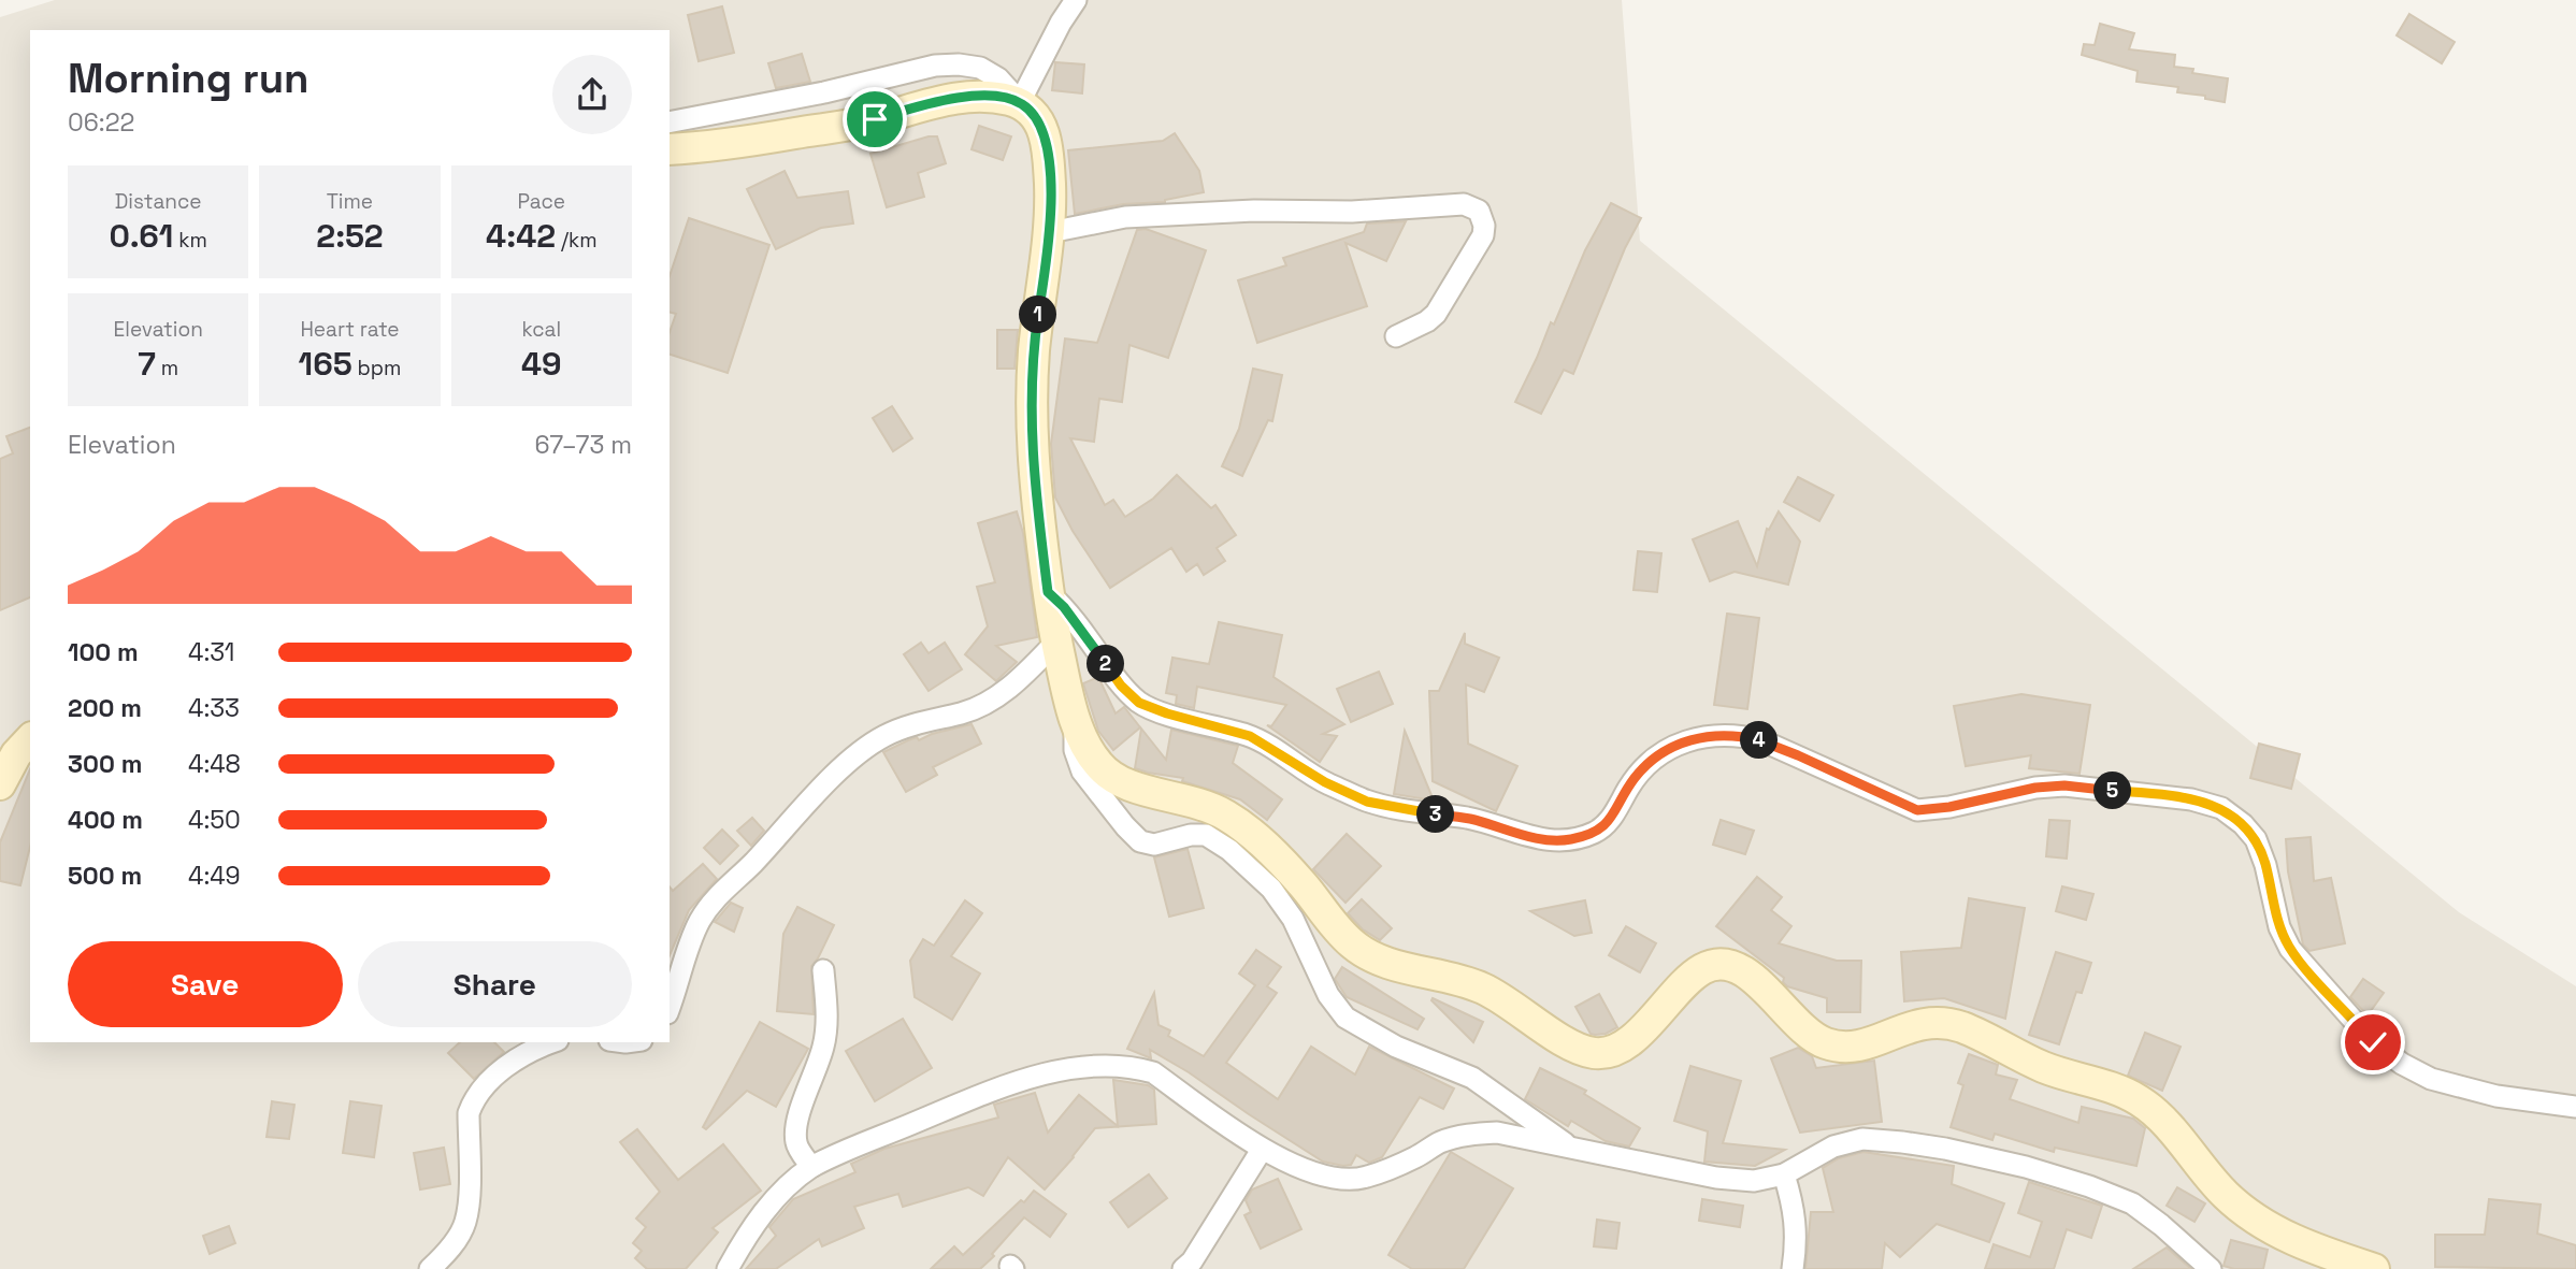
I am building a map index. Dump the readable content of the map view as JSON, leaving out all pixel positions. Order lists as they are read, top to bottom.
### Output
{
  "page": {
    "heading": ["Morning run", "06:22"],
    "stats": [
      ["Distance", "0.61 km"],
      ["Time", "2:52"],
      ["Pace", "4:42 /km"],
      ["Elevation", "7 m"],
      ["Heart rate", "165 bpm"],
      ["kcal", "49"]
    ],
    "pins": [
      "1",
      "2",
      "4",
      "5",
      "3"
    ],
    "chart": ["Elevation", "67–73 m"],
    "list": [
      {
        "name": "100 m",
        "note": "4:31"
      },
      {
        "name": "200 m",
        "note": "4:33"
      },
      {
        "name": "300 m",
        "note": "4:48"
      },
      {
        "name": "400 m",
        "note": "4:50"
      },
      {
        "name": "500 m",
        "note": "4:49"
      }
    ],
    "buttons": ["Save", "Share"]
  }
}
